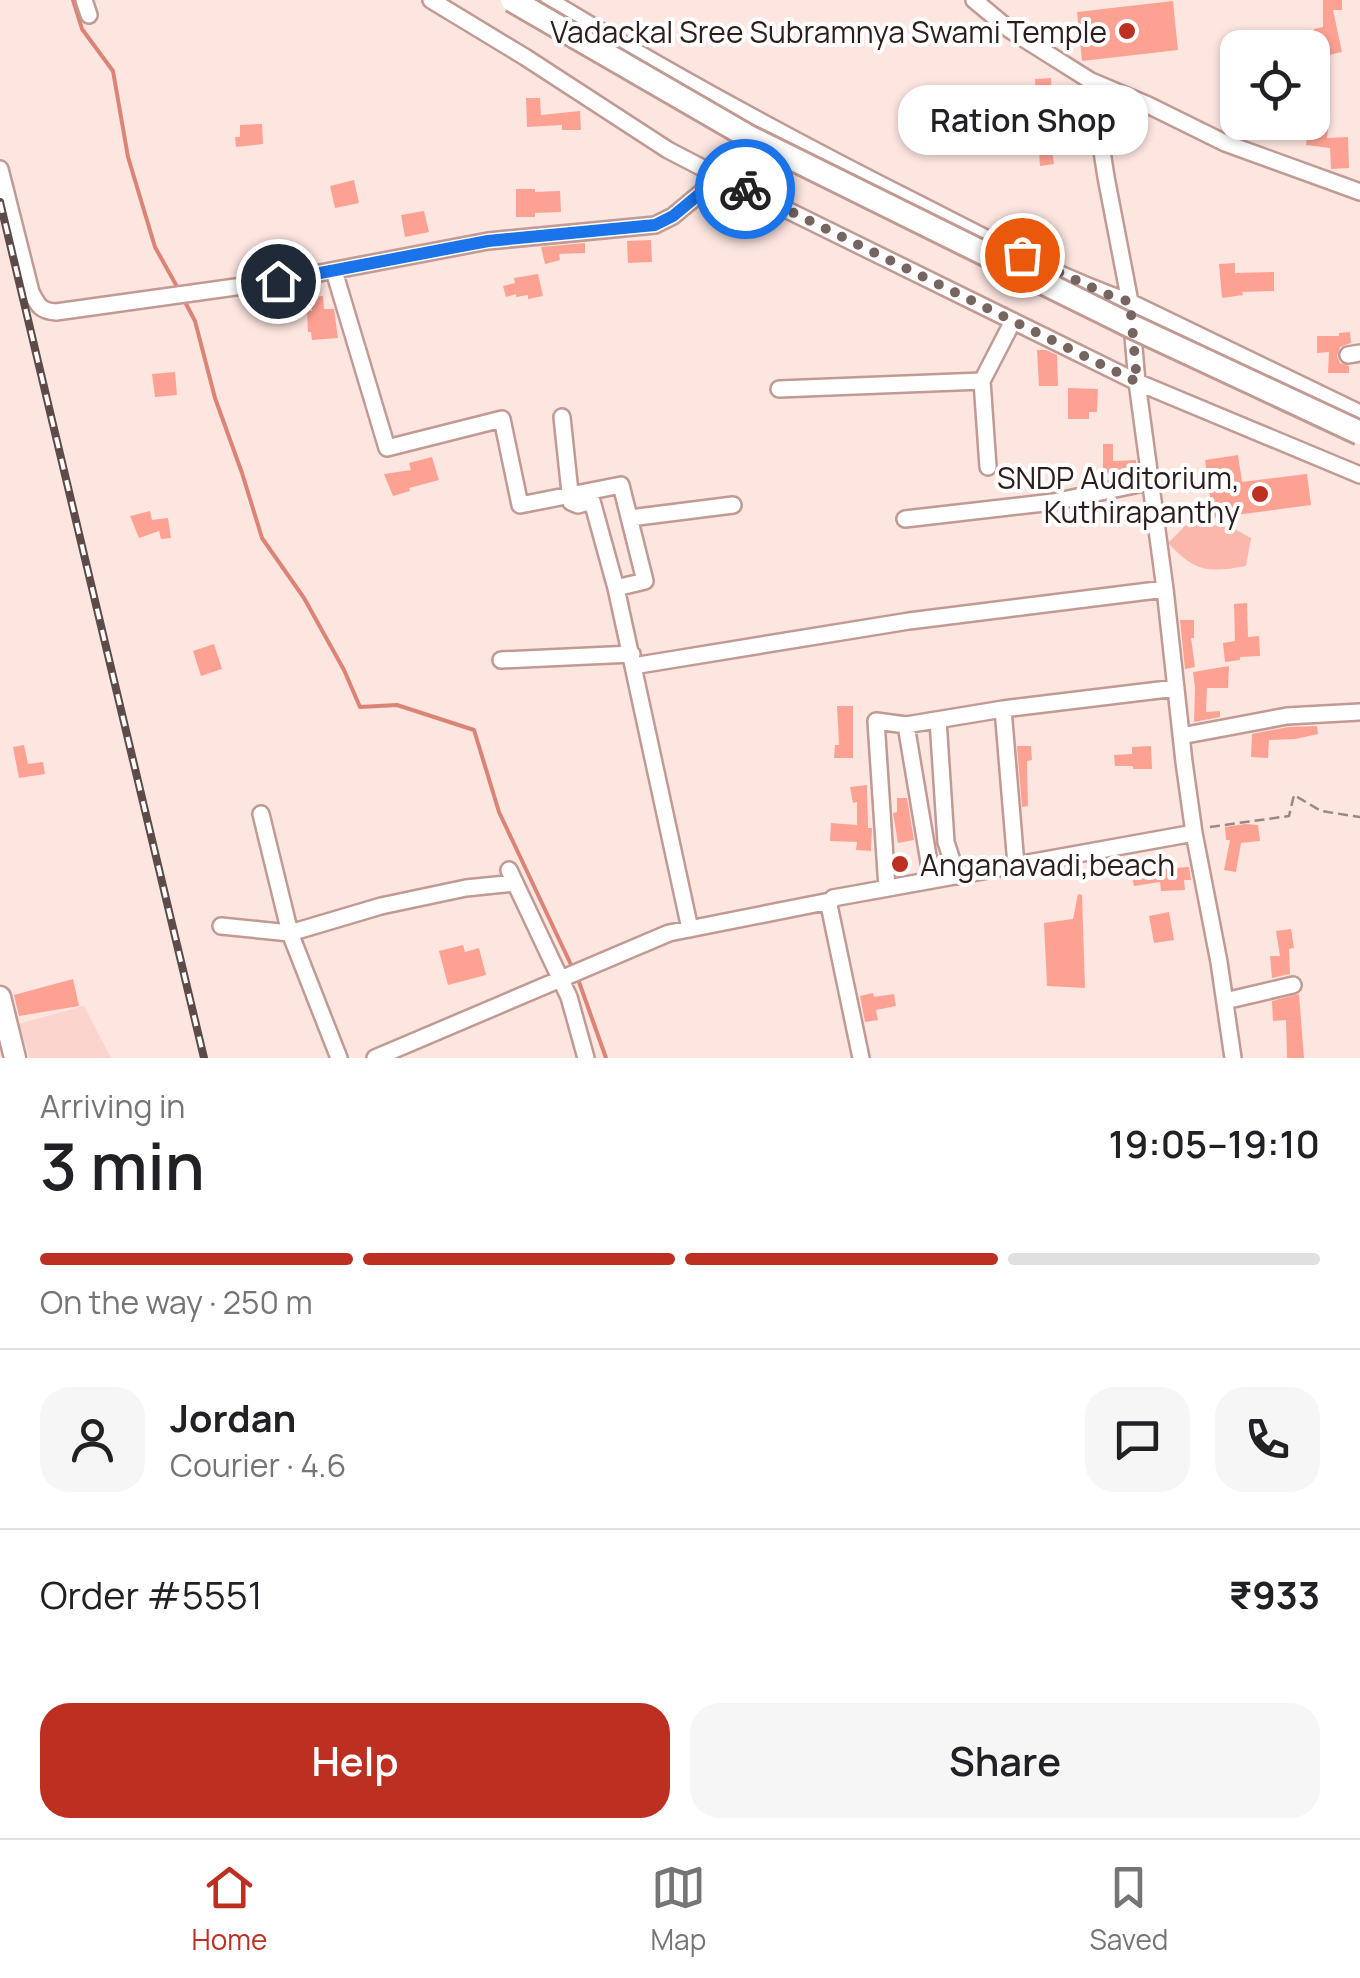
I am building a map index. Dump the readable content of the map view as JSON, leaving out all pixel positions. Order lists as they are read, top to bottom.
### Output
{
  "places": [
    "Vadackal Sree Subramnya Swami Temple",
    "Ration Shop",
    "SNDP Auditorium, Kuthirapanthy",
    "Anganavadi,beach"
  ],
  "page": {
    "bubble": "Ration Shop",
    "heading": ["3 min", "Arriving in", "19:05–19:10"],
    "panel": [
      "Jordan",
      "Courier · 4.6",
      "Order #5551",
      "₹933"
    ],
    "bar": "On the way · 250 m",
    "buttons": ["Help", "Share"],
    "tabs": ["Home", "Map", "Saved"]
  }
}
